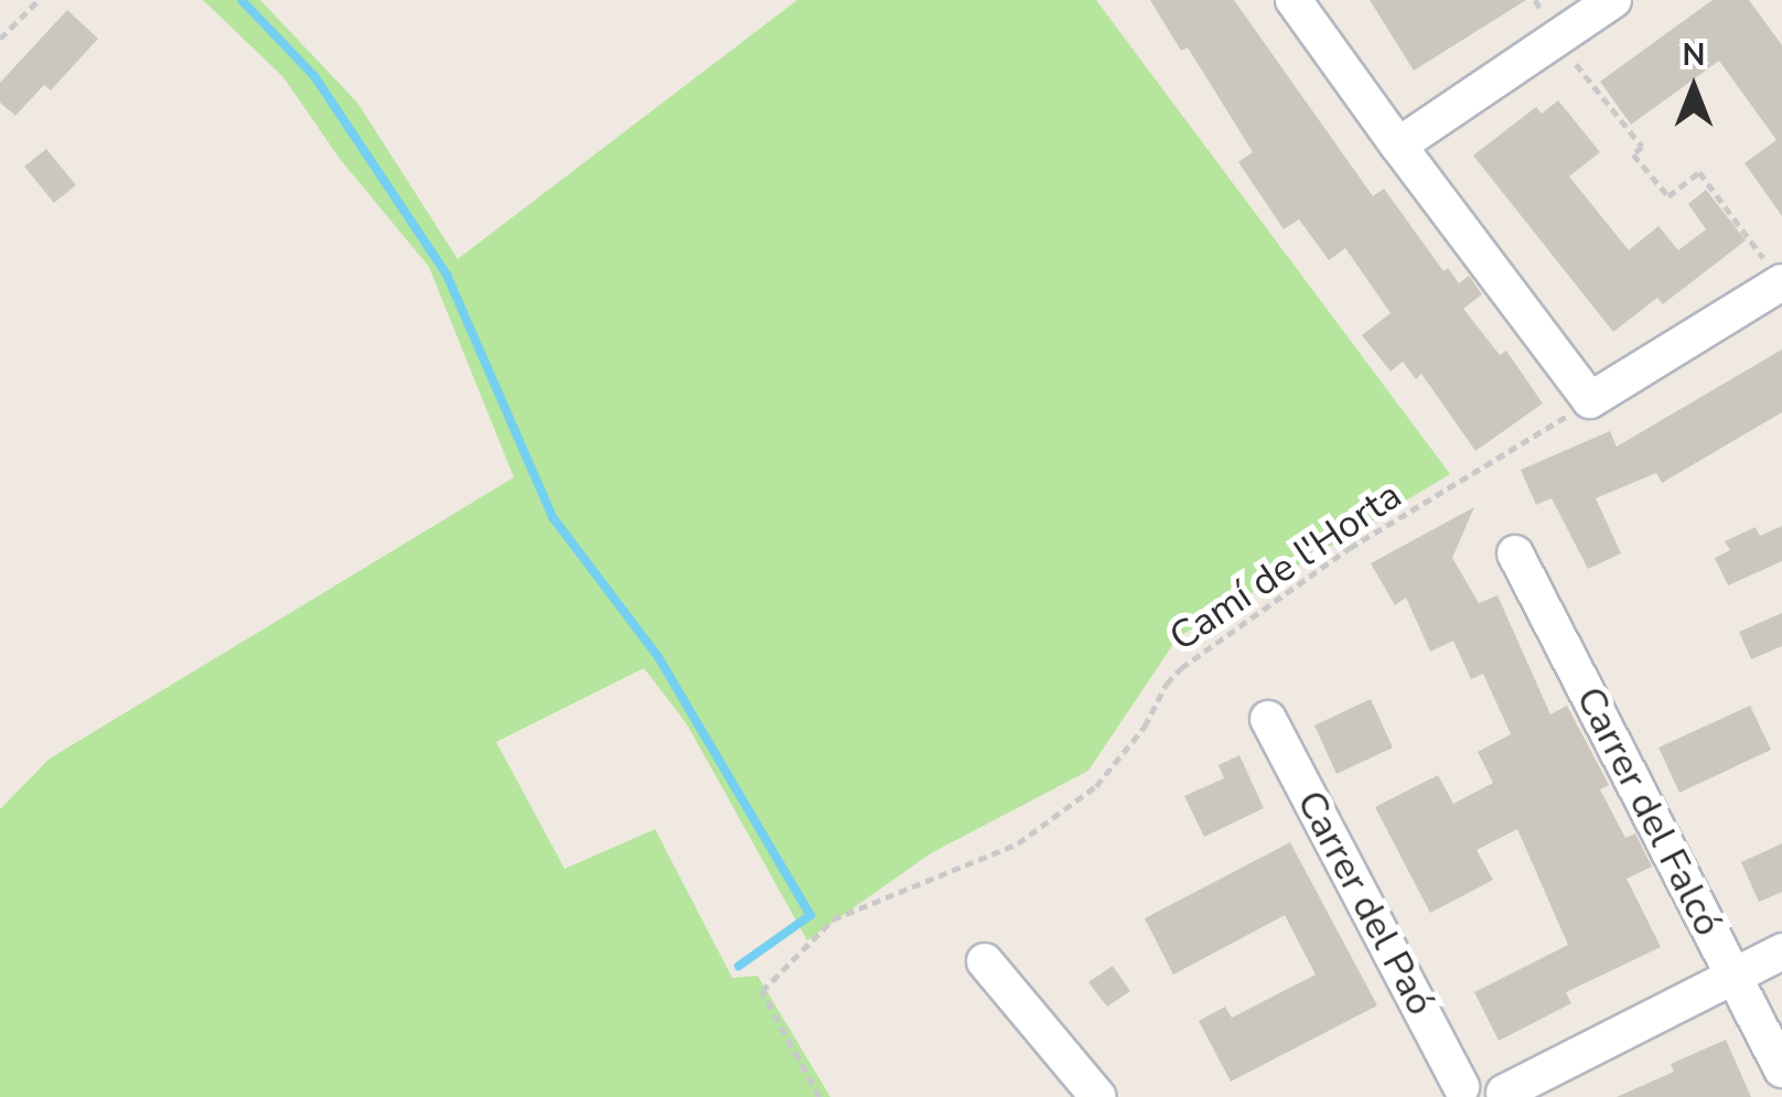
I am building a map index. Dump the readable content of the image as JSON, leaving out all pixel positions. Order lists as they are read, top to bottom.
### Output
{
  "streets": {
    "street": ["Carrer del Falcó", "Carrer del Paó"],
    "path": ["Camí de l'Horta"]
  },
  "north": "top"
}
